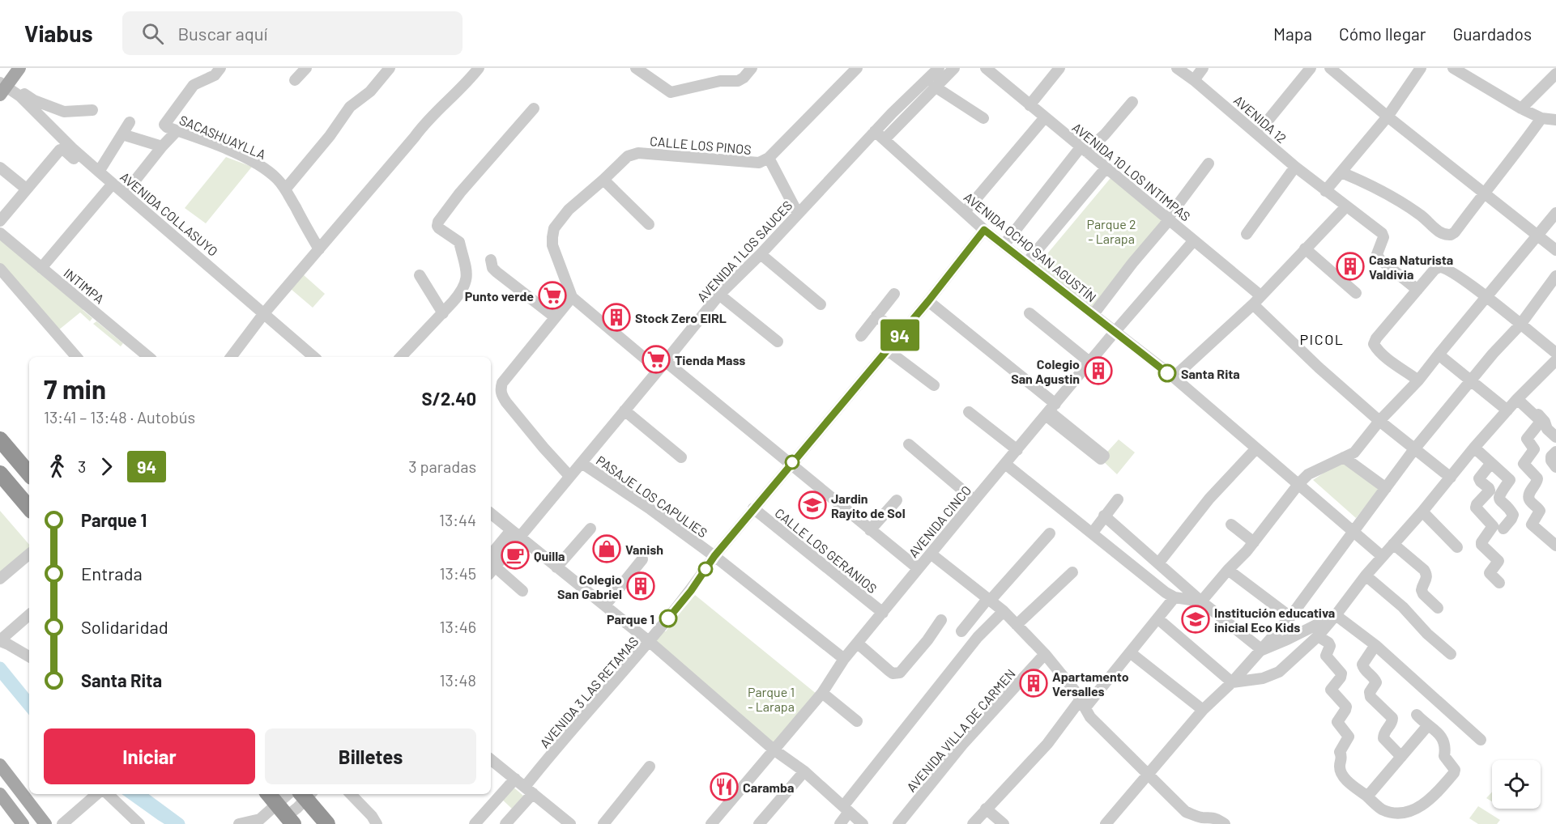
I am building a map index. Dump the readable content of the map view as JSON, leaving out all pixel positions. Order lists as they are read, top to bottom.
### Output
{
  "streets": {
    "street": [
      "AVENIDA 12",
      "SACASHUAYLLA",
      "CALLE LOS PINOS",
      "AVENIDA 10 LOS INTIMPAS",
      "AVENIDA COLLASUYO",
      "AVENIDA OCHO SAN AGUSTÍN",
      "AVENIDA 1 LOS SAUCES",
      "INTIMPA",
      "PASAJE LOS CAPULIES",
      "AVENIDA CINCO",
      "CALLE LOS GERANIOS",
      "AVENIDA 3 LAS RETAMAS",
      "AVENIDA VILLA DE CARMEN"
    ]
  },
  "crossings": [
    ["CALLE LOS PINOS", "AVENIDA 1 LOS SAUCES"],
    ["CALLE LOS PINOS", "AVENIDA CINCO"],
    ["CALLE LOS PINOS", "AVENIDA 3 LAS RETAMAS"],
    ["AVENIDA 10 LOS INTIMPAS", "AVENIDA CINCO"],
    ["AVENIDA OCHO SAN AGUSTÍN", "AVENIDA 1 LOS SAUCES"],
    ["AVENIDA OCHO SAN AGUSTÍN", "AVENIDA CINCO"],
    ["AVENIDA OCHO SAN AGUSTÍN", "AVENIDA 3 LAS RETAMAS"],
    ["AVENIDA 1 LOS SAUCES", "PASAJE LOS CAPULIES"],
    ["PASAJE LOS CAPULIES", "AVENIDA CINCO"],
    ["PASAJE LOS CAPULIES", "AVENIDA 3 LAS RETAMAS"],
    ["AVENIDA CINCO", "CALLE LOS GERANIOS"],
    ["CALLE LOS GERANIOS", "AVENIDA 3 LAS RETAMAS"]
  ],
  "districts": ["PICOL"],
  "parks": ["Parque 2 - Larapa", "Parque 1 - Larapa"],
  "places": {
    "building": [
      "Casa Naturista Valdivia",
      "Stock Zero EIRL",
      "Colegio San Agustin",
      "Colegio San Gabriel",
      "Apartamento Versalles"
    ],
    "supermarket": ["Punto verde", "Tienda Mass"],
    "other": ["Santa Rita", "Parque 1"],
    "school or university": ["Jardin Rayito de Sol", "Institución educativa inicial Eco Kids"],
    "shop": ["Vanish"],
    "cafe": ["Quilla"],
    "restaurant": ["Caramba"]
  },
  "lines": ["bus line 94"],
  "page": {
    "header": "Viabus",
    "search": "Buscar aquí",
    "nav": ["Mapa", "Cómo llegar", "Guardados"],
    "on_map": "94",
    "heading": ["7 min", "13:41 – 13:48 · Autobús", "S/2.40"],
    "legs": ["3", "94", "3 paradas"],
    "list": [
      {
        "name": "Parque 1",
        "value": "13:44"
      },
      {
        "name": "Entrada",
        "value": "13:45"
      },
      {
        "name": "Solidaridad",
        "value": "13:46"
      },
      {
        "name": "Santa Rita",
        "value": "13:48"
      }
    ],
    "buttons": ["Iniciar", "Billetes"]
  }
}
